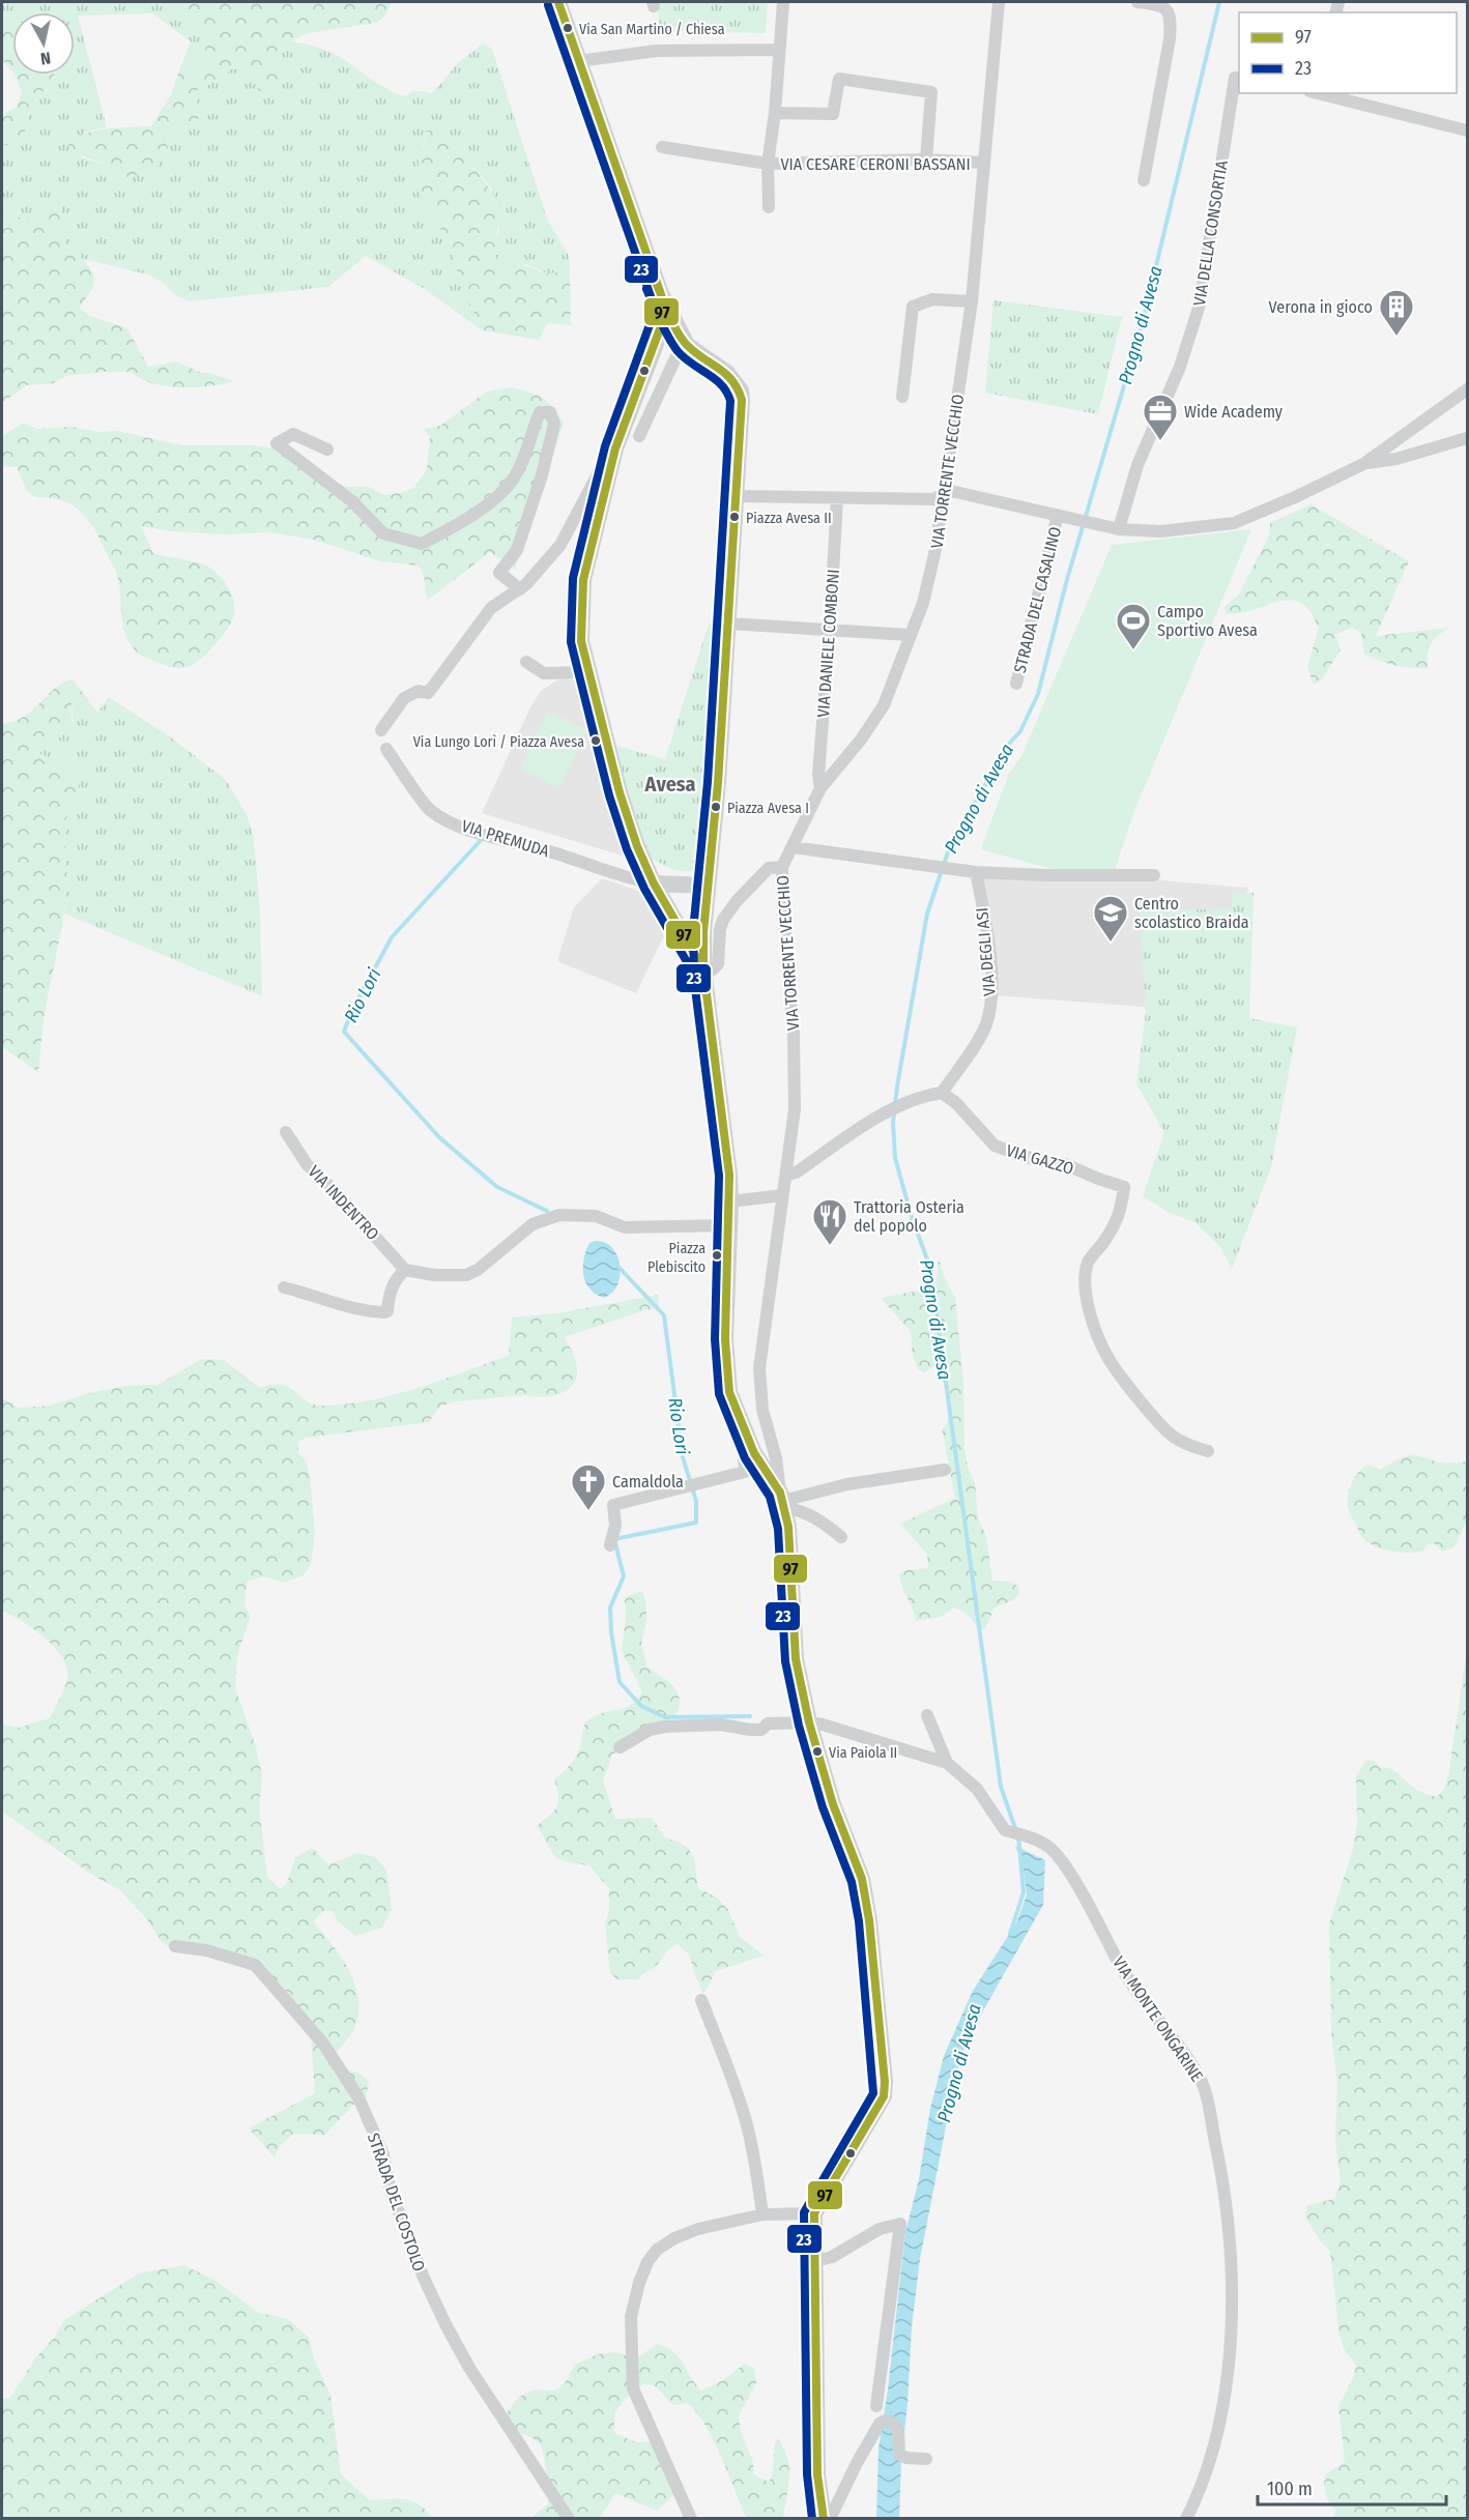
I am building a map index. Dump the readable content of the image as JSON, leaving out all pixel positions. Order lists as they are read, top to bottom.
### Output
{
  "streets": {
    "street": [
      "VIA CESARE CERONI BASSANI",
      "VIA DELLA CONSORTIA",
      "VIA TORRENTE VECCHIO",
      "STRADA DEL CASALINO",
      "VIA DANIELE COMBONI",
      "VIA PREMUDA",
      "VIA DEGLI ASI",
      "VIA GAZZO",
      "VIA INDENTRO",
      "VIA MONTE ONGARINE",
      "STRADA DEL COSTOLO"
    ]
  },
  "crossings": [
    ["VIA CESARE CERONI BASSANI", "VIA TORRENTE VECCHIO"],
    ["VIA DELLA CONSORTIA", "STRADA DEL CASALINO"],
    ["VIA TORRENTE VECCHIO", "STRADA DEL CASALINO"],
    ["VIA TORRENTE VECCHIO", "VIA DANIELE COMBONI"],
    ["STRADA DEL CASALINO", "VIA DANIELE COMBONI"],
    ["VIA DEGLI ASI", "VIA GAZZO"]
  ],
  "districts": ["Avesa"],
  "water": ["Progno di Avesa", "Rio Lori"],
  "places": {
    "other": [
      "Via San Martino / Chiesa",
      "Piazza Avesa II",
      "Via Lungo Lorì / Piazza Avesa",
      "Piazza Avesa I",
      "Piazza Plebiscito",
      "Via Paiola II"
    ],
    "building": ["Verona in gioco"],
    "office": ["Wide Academy"],
    "sports": ["Campo Sportivo Avesa"],
    "school or university": ["Centro scolastico Braida"],
    "restaurant": ["Trattoria Osteria del popolo"],
    "church": ["Camaldola"]
  },
  "lines": ["transit line 97", "transit line 23"],
  "legend": ["97", "23"],
  "scale_bar": "100 m",
  "north": "bottom"
}
